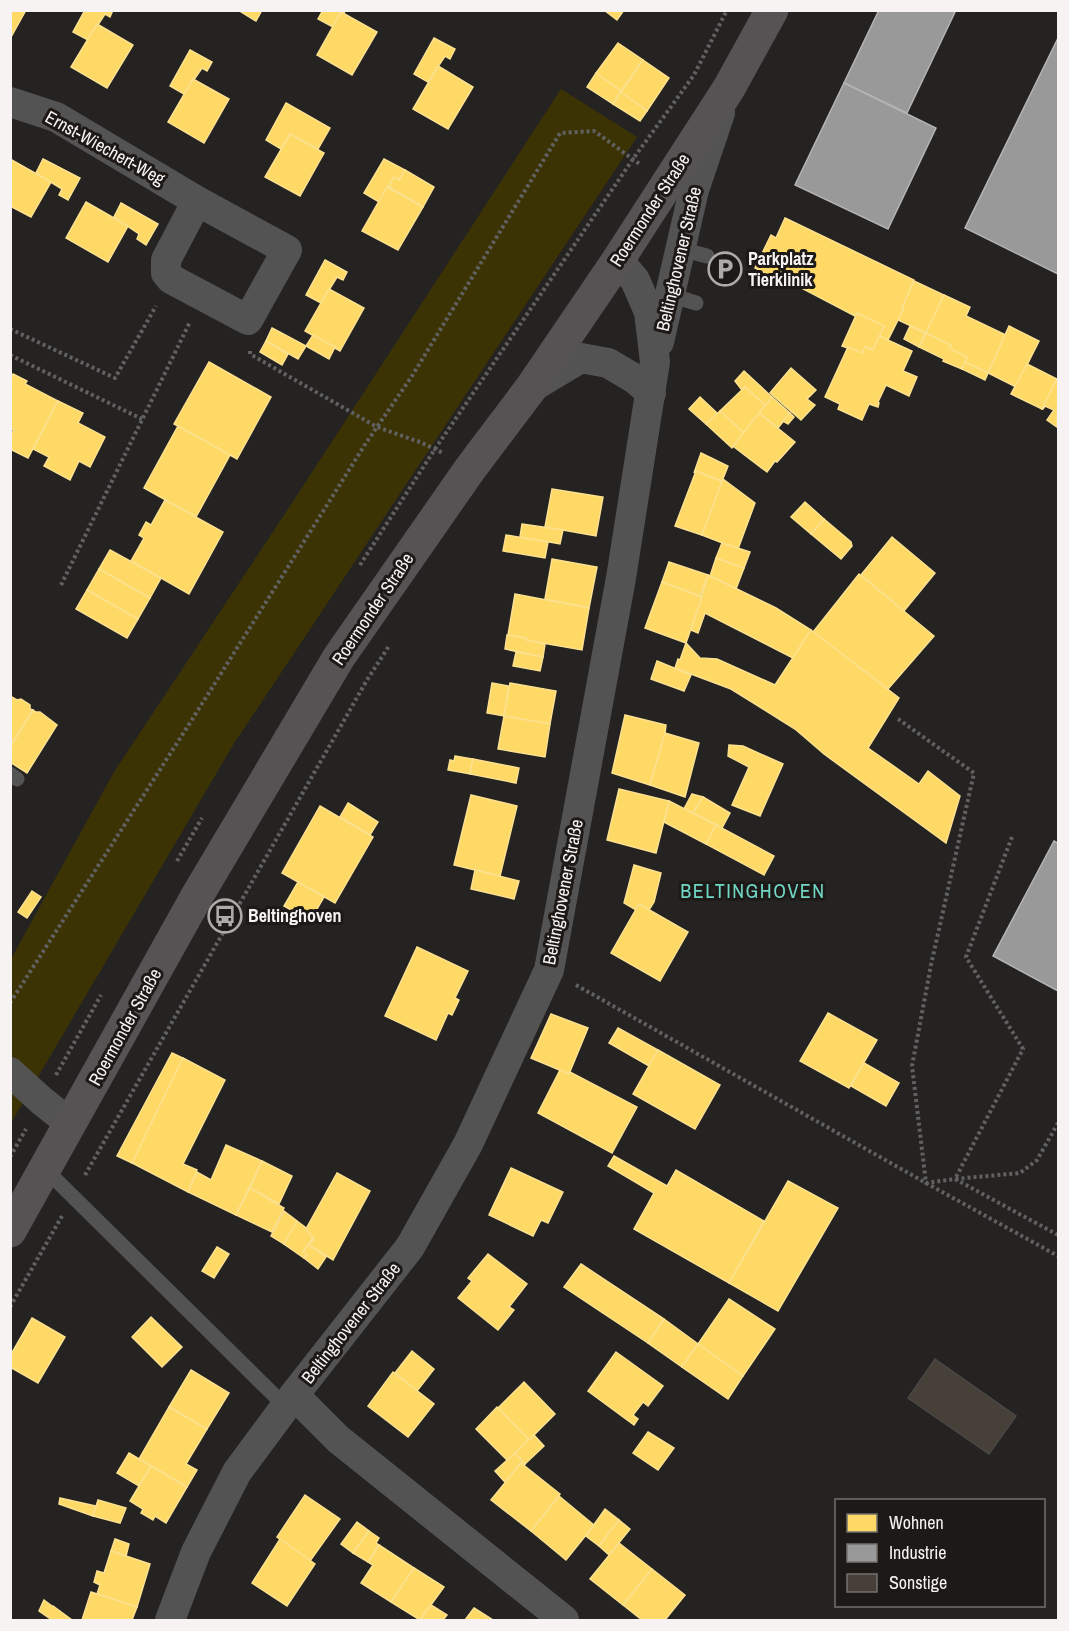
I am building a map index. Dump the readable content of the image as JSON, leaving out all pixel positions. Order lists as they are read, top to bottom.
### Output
{
  "streets": {
    "main road": ["Roermonder Straße"],
    "street": ["Ernst-Wiechert-Weg", "Beltinghovener Straße"]
  },
  "crossings": [
    ["Roermonder Straße", "Beltinghovener Straße"]
  ],
  "districts": ["BELTINGHOVEN"],
  "places": {
    "parking": ["Parkplatz Tierklinik"],
    "bus stop": ["Beltinghoven"]
  },
  "legend": ["Wohnen", "Industrie", "Sonstige"]
}
